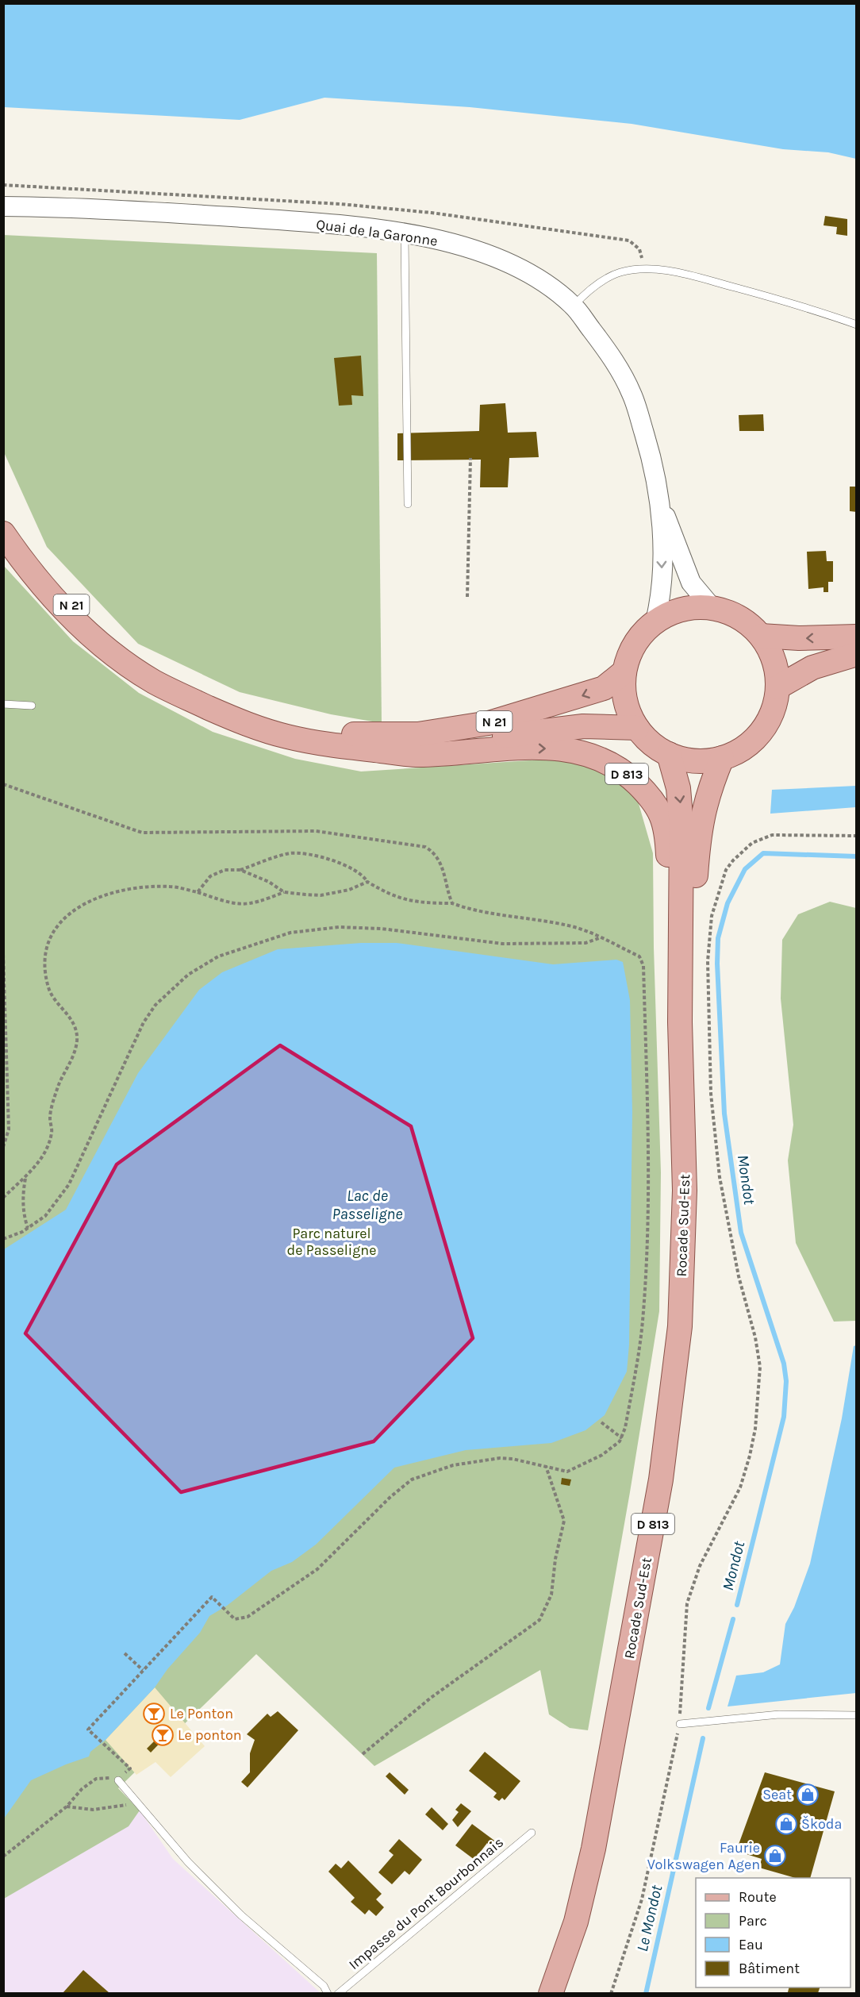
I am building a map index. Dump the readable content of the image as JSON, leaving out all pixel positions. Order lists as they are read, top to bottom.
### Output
{
  "streets": {
    "main road": ["N 21", "D 813", "Rocade Sud-Est"],
    "street": ["Quai de la Garonne"],
    "lane": ["Impasse du Pont Bourbonnais"]
  },
  "crossings": [
    ["Quai de la Garonne", "N 21"],
    ["Quai de la Garonne", "Rocade Sud-Est"],
    ["N 21", "D 813"],
    ["N 21", "Rocade Sud-Est"],
    ["D 813", "Rocade Sud-Est"]
  ],
  "water": ["Mondot", "Lac de Passeligne", "Le Mondot"],
  "parks": ["Parc naturel de Passeligne"],
  "places": {
    "bar": ["Le Ponton", "Le ponton"],
    "shop": ["Seat", "Škoda", "Faurie Volkswagen Agen"]
  },
  "legend": [
    "Route",
    "Parc",
    "Eau",
    "Bâtiment"
  ]
}
